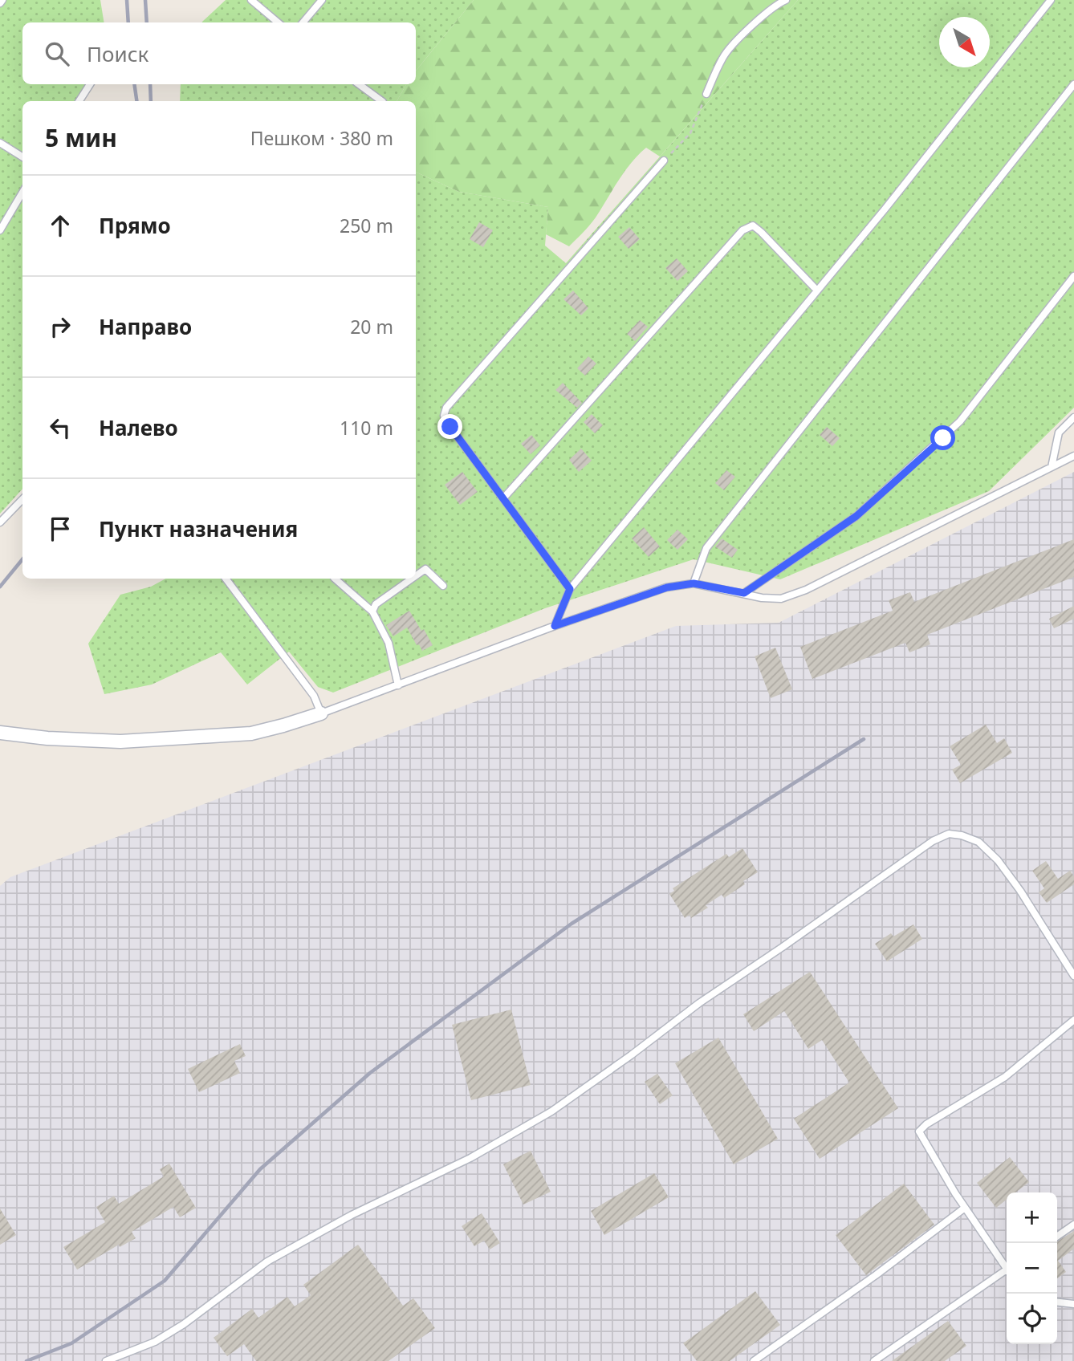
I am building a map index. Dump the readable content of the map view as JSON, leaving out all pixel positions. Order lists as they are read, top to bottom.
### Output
{
  "north": "bottom right",
  "page": {
    "search": "Поиск",
    "heading": ["5 мин", "Пешком · 380 m"],
    "list": [
      ["Прямо", "250 m"],
      ["Направо", "20 m"],
      ["Налево", "110 m"],
      "Пункт назначения"
    ],
    "map_buttons": ["+", "−"]
  }
}
